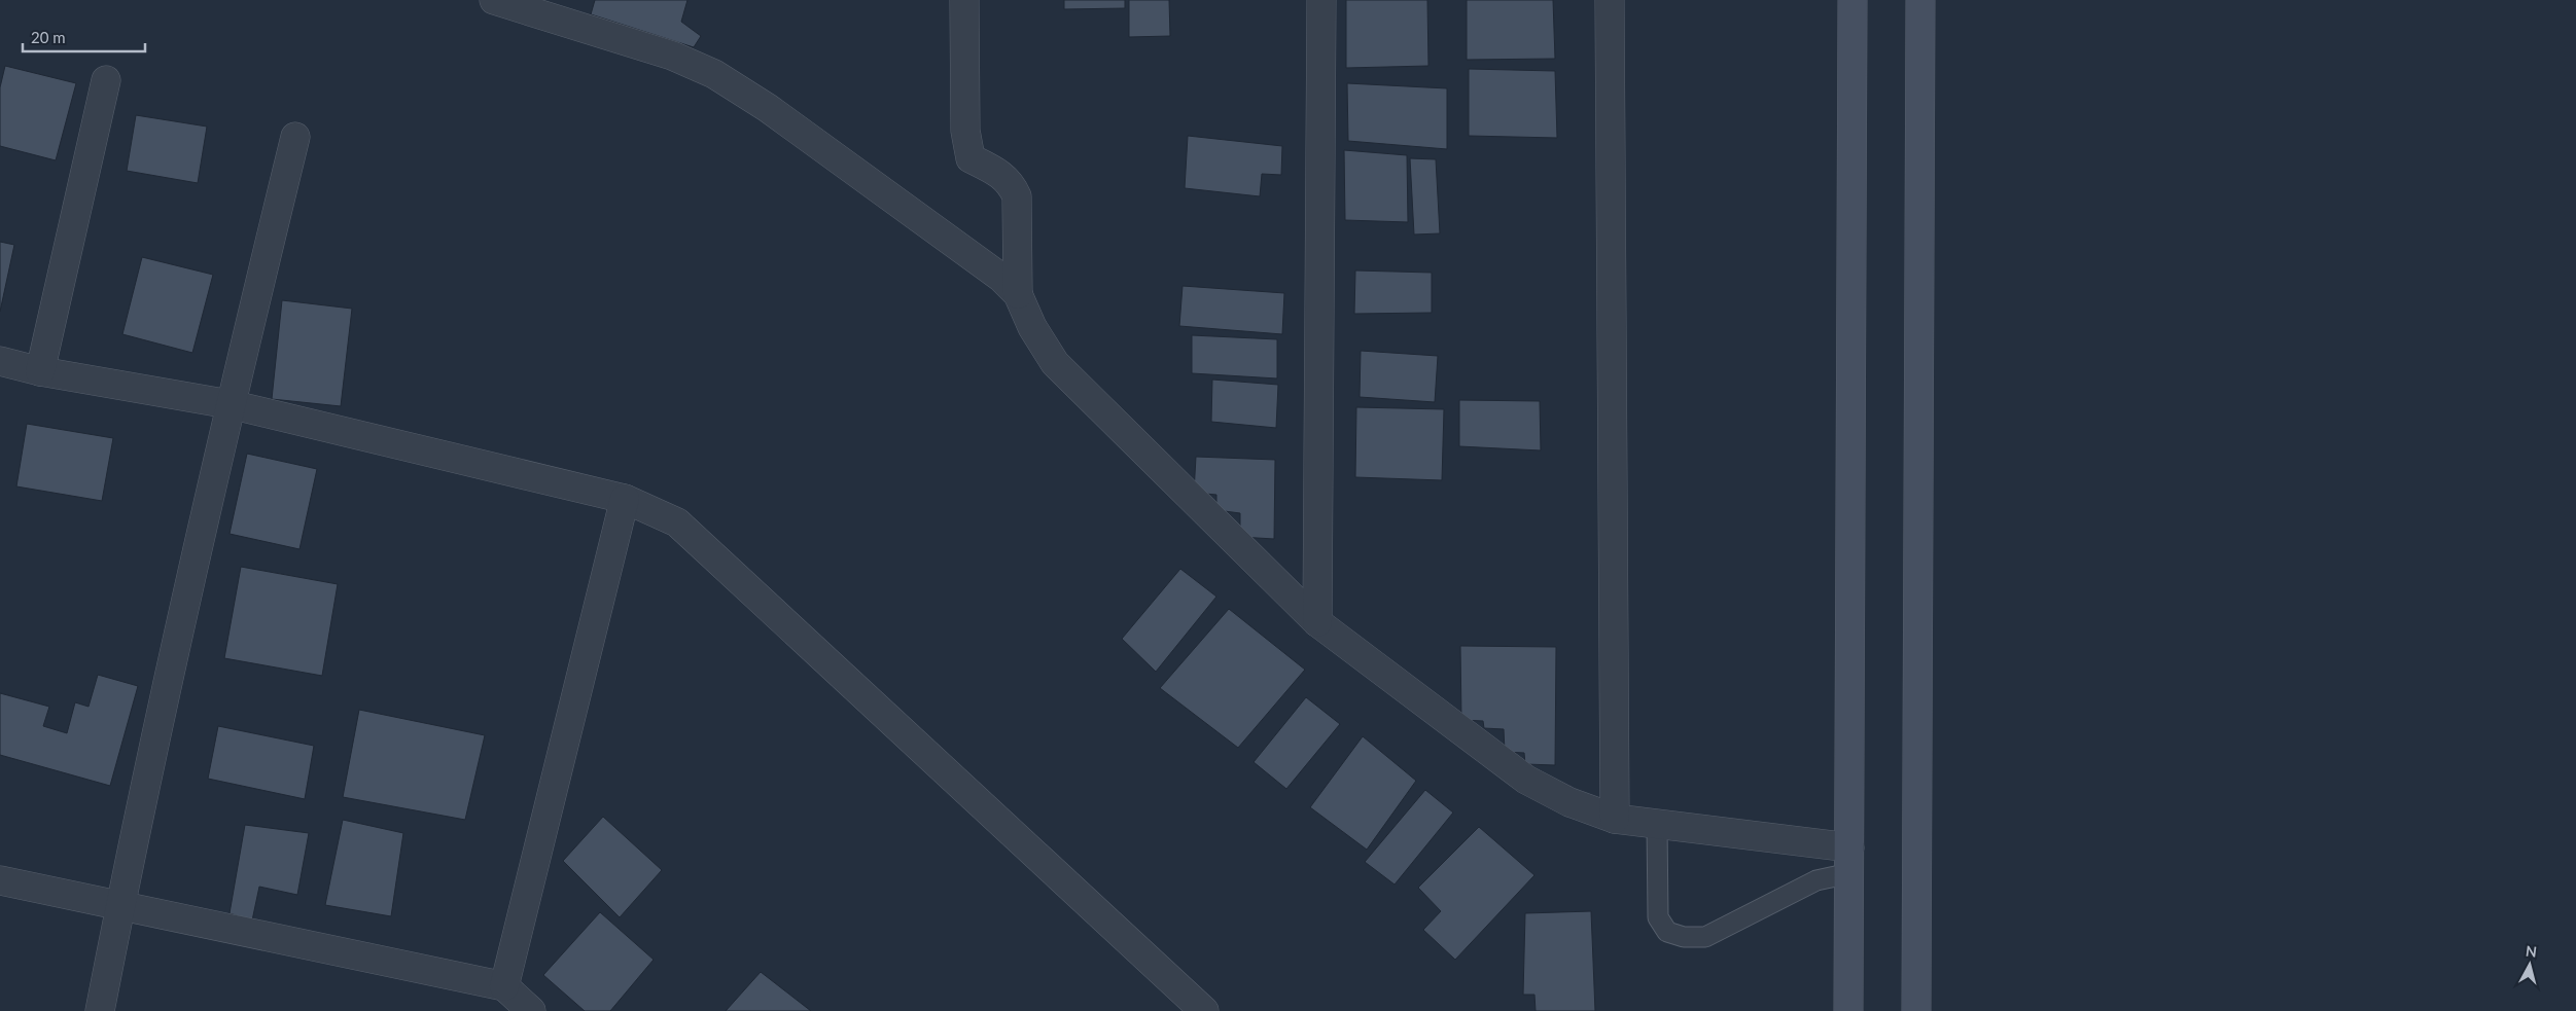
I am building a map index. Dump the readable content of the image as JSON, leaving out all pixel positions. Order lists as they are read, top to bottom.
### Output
{
  "scale_bar": "20 m",
  "north": "top"
}
